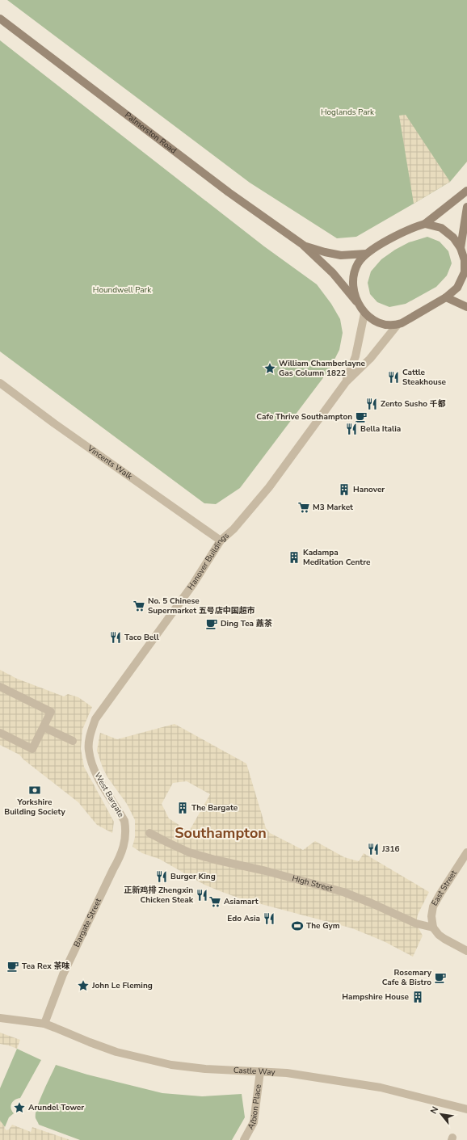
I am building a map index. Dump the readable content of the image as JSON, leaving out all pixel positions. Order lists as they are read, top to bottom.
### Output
{
  "streets": {
    "street": [
      "Palmerston Road",
      "Vincents Walk",
      "Hanover Buildings",
      "West Bargate",
      "High Street",
      "East Street",
      "Bargate Street",
      "Castle Way",
      "Albion Place"
    ]
  },
  "crossings": [
    ["Palmerston Road", "Hanover Buildings"],
    ["Vincents Walk", "Hanover Buildings"],
    ["Hanover Buildings", "West Bargate"],
    ["West Bargate", "Bargate Street"],
    ["High Street", "East Street"],
    ["Bargate Street", "Castle Way"],
    ["Castle Way", "Albion Place"]
  ],
  "districts": ["Southampton"],
  "parks": ["Hoglands Park", "Houndwell Park"],
  "places": {
    "place": ["William Chamberlayne Gas Column 1822", "John Le Fleming", "Arundel Tower"],
    "restaurant": [
      "Cattle Steakhouse",
      "Zento Susho 千都",
      "Bella Italia",
      "Taco Bell",
      "J316",
      "Burger King",
      "正新鸡排 Zhengxin Chicken Steak",
      "Edo Asia"
    ],
    "cafe": [
      "Cafe Thrive Southampton",
      "Ding Tea 薡茶",
      "Tea Rex 茶味",
      "Rosemary Cafe & Bistro"
    ],
    "building": [
      "Hanover",
      "Kadampa Meditation Centre",
      "The Bargate",
      "Hampshire House"
    ],
    "supermarket": ["M3 Market", "No. 5 Chinese Supermarket 五号店中国超市", "Asiamart"],
    "bank": ["Yorkshire Building Society"],
    "sports": ["The Gym"]
  },
  "north": "top left"
}
